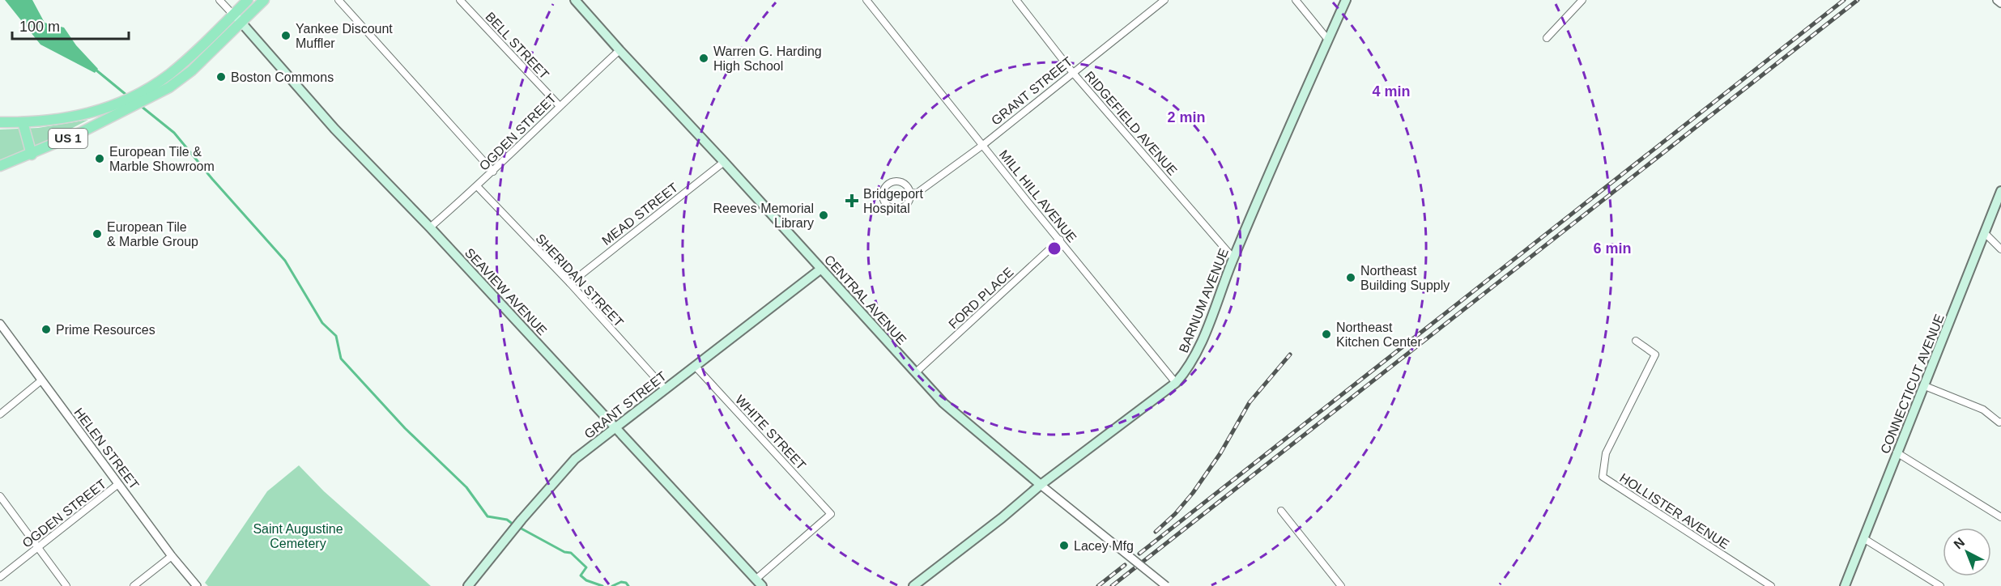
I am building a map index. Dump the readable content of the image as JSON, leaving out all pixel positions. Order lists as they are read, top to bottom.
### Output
{
  "streets": {
    "main road": [
      "GRANT STREET",
      "US 1",
      "SEAVIEW AVENUE",
      "CENTRAL AVENUE",
      "BARNUM AVENUE",
      "CONNECTICUT AVENUE"
    ],
    "street": [
      "BELL STREET",
      "RIDGEFIELD AVENUE",
      "OGDEN STREET",
      "MILL HILL AVENUE",
      "MEAD STREET",
      "SHERIDAN STREET",
      "FORD PLACE",
      "WHITE STREET",
      "HELEN STREET",
      "HOLLISTER AVENUE"
    ]
  },
  "crossings": [
    ["BELL STREET", "OGDEN STREET"],
    ["GRANT STREET", "RIDGEFIELD AVENUE"],
    ["GRANT STREET", "MILL HILL AVENUE"],
    ["GRANT STREET", "SHERIDAN STREET"],
    ["GRANT STREET", "SEAVIEW AVENUE"],
    ["GRANT STREET", "CENTRAL AVENUE"],
    ["GRANT STREET", "WHITE STREET"],
    ["RIDGEFIELD AVENUE", "BARNUM AVENUE"],
    ["OGDEN STREET", "SHERIDAN STREET"],
    ["OGDEN STREET", "SEAVIEW AVENUE"],
    ["OGDEN STREET", "CENTRAL AVENUE"],
    ["OGDEN STREET", "HELEN STREET"],
    ["US 1", "SEAVIEW AVENUE"],
    ["MILL HILL AVENUE", "FORD PLACE"],
    ["MILL HILL AVENUE", "BARNUM AVENUE"],
    ["MEAD STREET", "SHERIDAN STREET"],
    ["MEAD STREET", "CENTRAL AVENUE"],
    ["SEAVIEW AVENUE", "WHITE STREET"],
    ["FORD PLACE", "CENTRAL AVENUE"],
    ["CENTRAL AVENUE", "BARNUM AVENUE"]
  ],
  "parks": ["Saint Augustine Cemetery"],
  "places": {
    "other": [
      "Yankee Discount Muffler",
      "Warren G. Harding High School",
      "Boston Commons",
      "European Tile & Marble Showroom",
      "Reeves Memorial Library",
      "European Tile & Marble Group",
      "Northeast Building Supply",
      "Prime Resources",
      "Northeast Kitchen Center",
      "Lacey Mfg"
    ],
    "health": ["Bridgeport Hospital"]
  },
  "scale_bar": "100 m",
  "north": "top left",
  "rings": ["4 min", "2 min", "6 min"]
}
